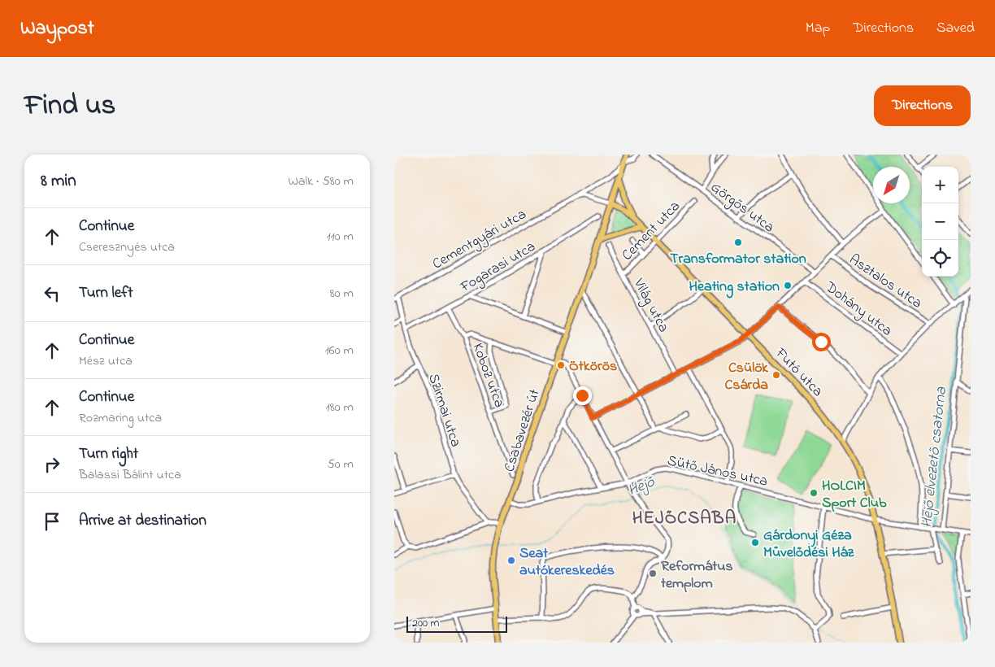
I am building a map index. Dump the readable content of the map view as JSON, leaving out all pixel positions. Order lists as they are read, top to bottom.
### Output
{
  "streets": {
    "main road": ["Futó utca", "Csabavezér út"],
    "street": [
      "Görgős utca",
      "Cement utca",
      "Cementgyári utca",
      "Fogarasi utca",
      "Asztalos utca",
      "Világ utca",
      "Dohány utca",
      "Koboz utca",
      "Szirmai utca",
      "Sütő János utca"
    ]
  },
  "crossings": [
    ["Cement utca", "Világ utca"],
    ["Cement utca", "Futó utca"],
    ["Cementgyári utca", "Szirmai utca"],
    ["Cementgyári utca", "Csabavezér út"],
    ["Fogarasi utca", "Koboz utca"],
    ["Fogarasi utca", "Szirmai utca"],
    ["Futó utca", "Csabavezér út"],
    ["Futó utca", "Sütő János utca"],
    ["Csabavezér út", "Sütő János utca"]
  ],
  "districts": ["HEJŐCSABA"],
  "water": ["Hejő elvezető csatorna", "Hejő"],
  "places": [
    "Transformator station",
    "Heating station",
    "Ötkörös",
    "Csülök Csárda",
    "HOLCIM Sport Club",
    "Gárdonyi Géza Művelődési Ház",
    "Seat autókereskedés",
    "Református templom"
  ],
  "scale_bar": "200 m",
  "north": "bottom left",
  "page": {
    "header": "Waypost",
    "nav": ["Map", "Directions", "Saved"],
    "title": "Find us",
    "buttons": "Directions",
    "heading": ["8 min", "Walk · 580 m"],
    "map_buttons": ["+", "−"],
    "list": [
      ["Continue", "Cseresznyés utca", "110 m"],
      ["Turn left", "80 m"],
      ["Continue", "Mész utca", "160 m"],
      ["Continue", "Rozmaring utca", "180 m"],
      ["Turn right", "Balassi Bálint utca", "50 m"],
      "Arrive at destination"
    ],
    "scale": "200 m"
  }
}
